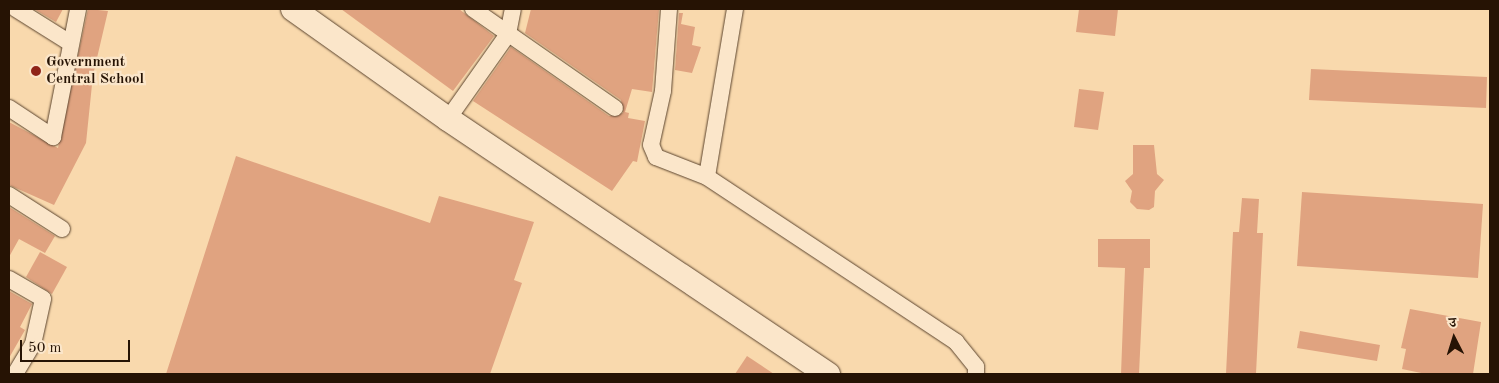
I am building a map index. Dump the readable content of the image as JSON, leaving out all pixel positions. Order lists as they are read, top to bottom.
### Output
{
  "places": ["Government Central School"],
  "scale_bar": "50 m",
  "north": "top"
}
